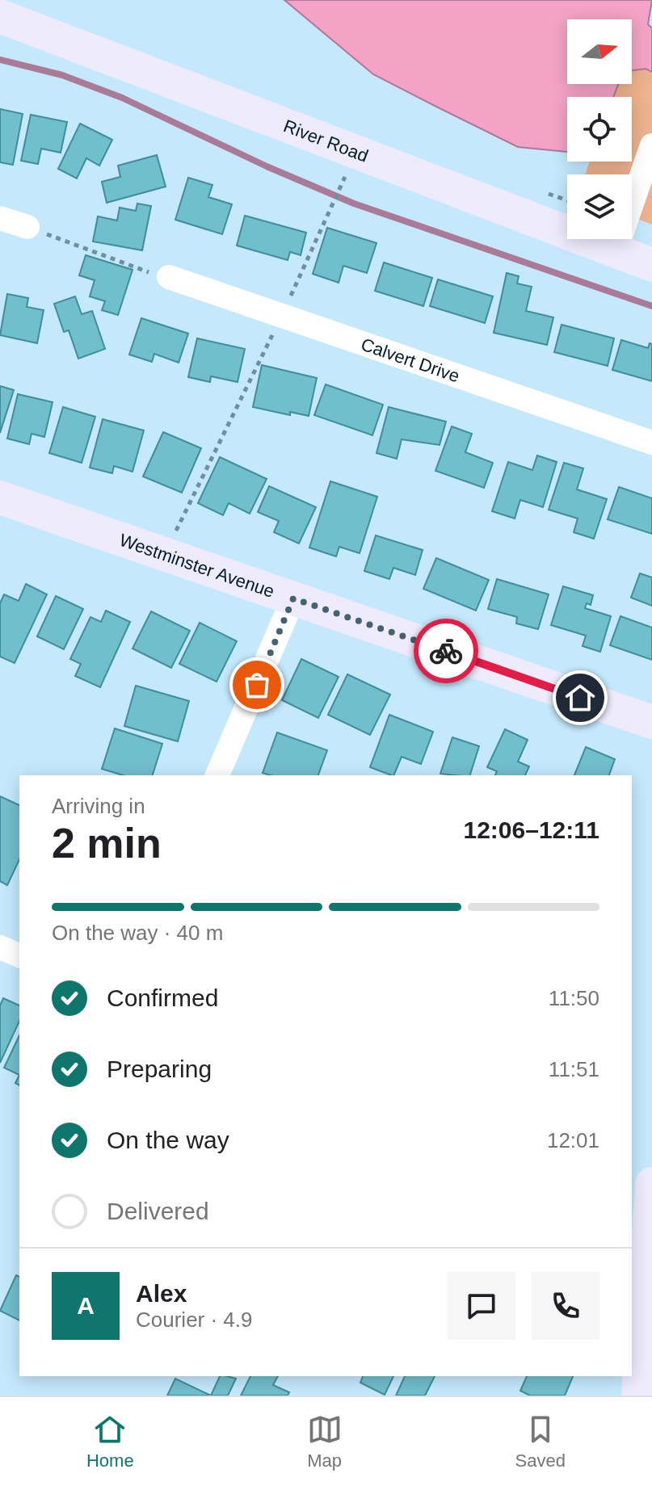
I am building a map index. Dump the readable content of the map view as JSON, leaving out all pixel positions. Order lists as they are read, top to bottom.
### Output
{
  "streets": {
    "street": ["River Road", "Calvert Drive", "Westminster Avenue"]
  },
  "north": "right",
  "page": {
    "heading": ["2 min", "Arriving in", "12:06–12:11"],
    "panel": ["Alex", "Courier · 4.9"],
    "bar": "On the way · 40 m",
    "list": [
      ["Confirmed", "11:50"],
      ["Preparing", "11:51"],
      ["On the way", "12:01"],
      "Delivered"
    ],
    "round": "A",
    "tabs": ["Home", "Map", "Saved"]
  }
}
